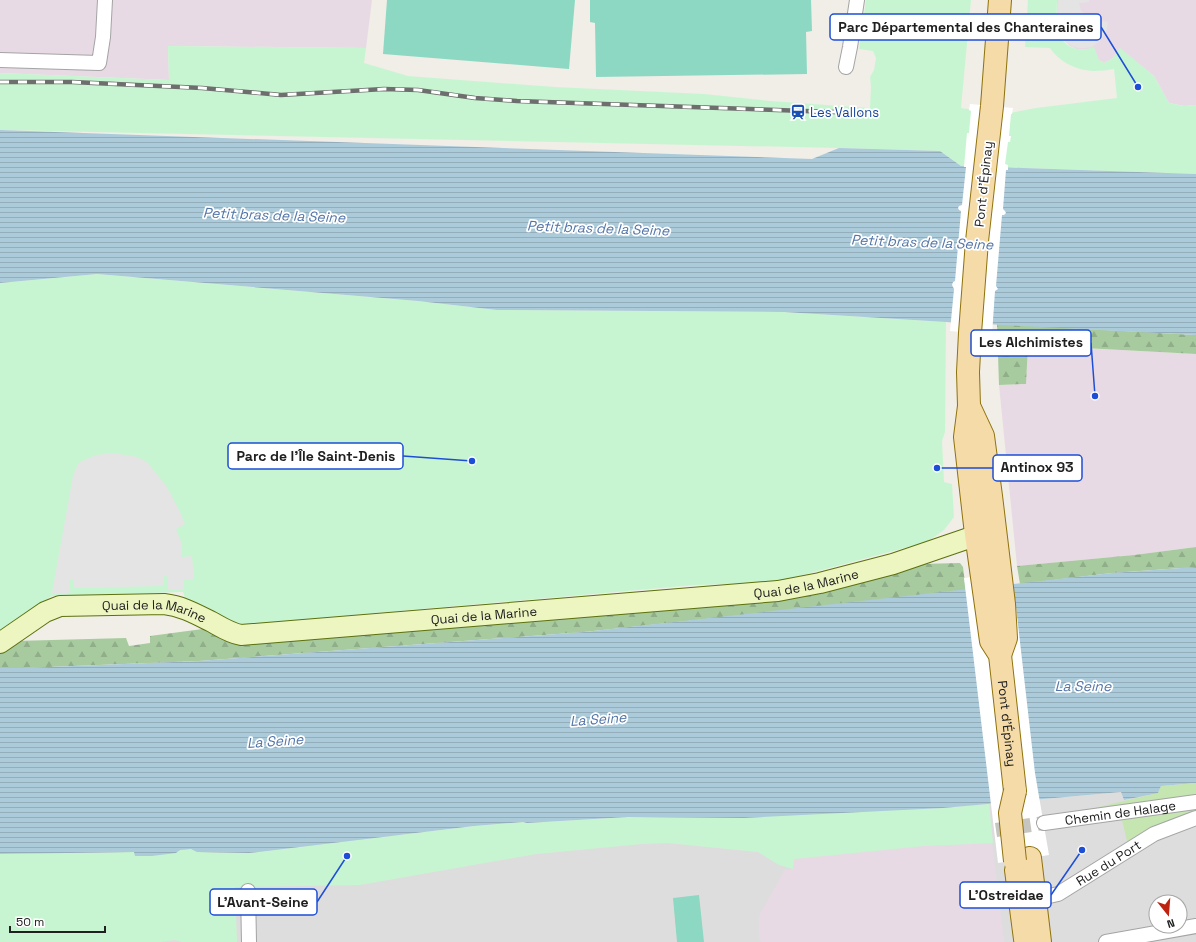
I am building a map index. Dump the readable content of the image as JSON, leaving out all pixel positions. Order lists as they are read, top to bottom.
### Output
{
  "streets": {
    "main road": ["Pont d'Épinay"],
    "street": ["Quai de la Marine", "Chemin de Halage", "Rue du Port"]
  },
  "crossings": [
    ["Pont d'Épinay", "Quai de la Marine"],
    ["Pont d'Épinay", "Rue du Port"]
  ],
  "water": ["Petit bras de la Seine", "La Seine"],
  "places": {
    "other": [
      "Parc Départemental des Chanteraines",
      "Les Alchimistes",
      "Parc de l'Île Saint-Denis",
      "Antinox 93",
      "L'Ostreidae",
      "L'Avant-Seine"
    ],
    "station": ["Les Vallons"]
  },
  "scale_bar": "50 m",
  "north": "bottom"
}
